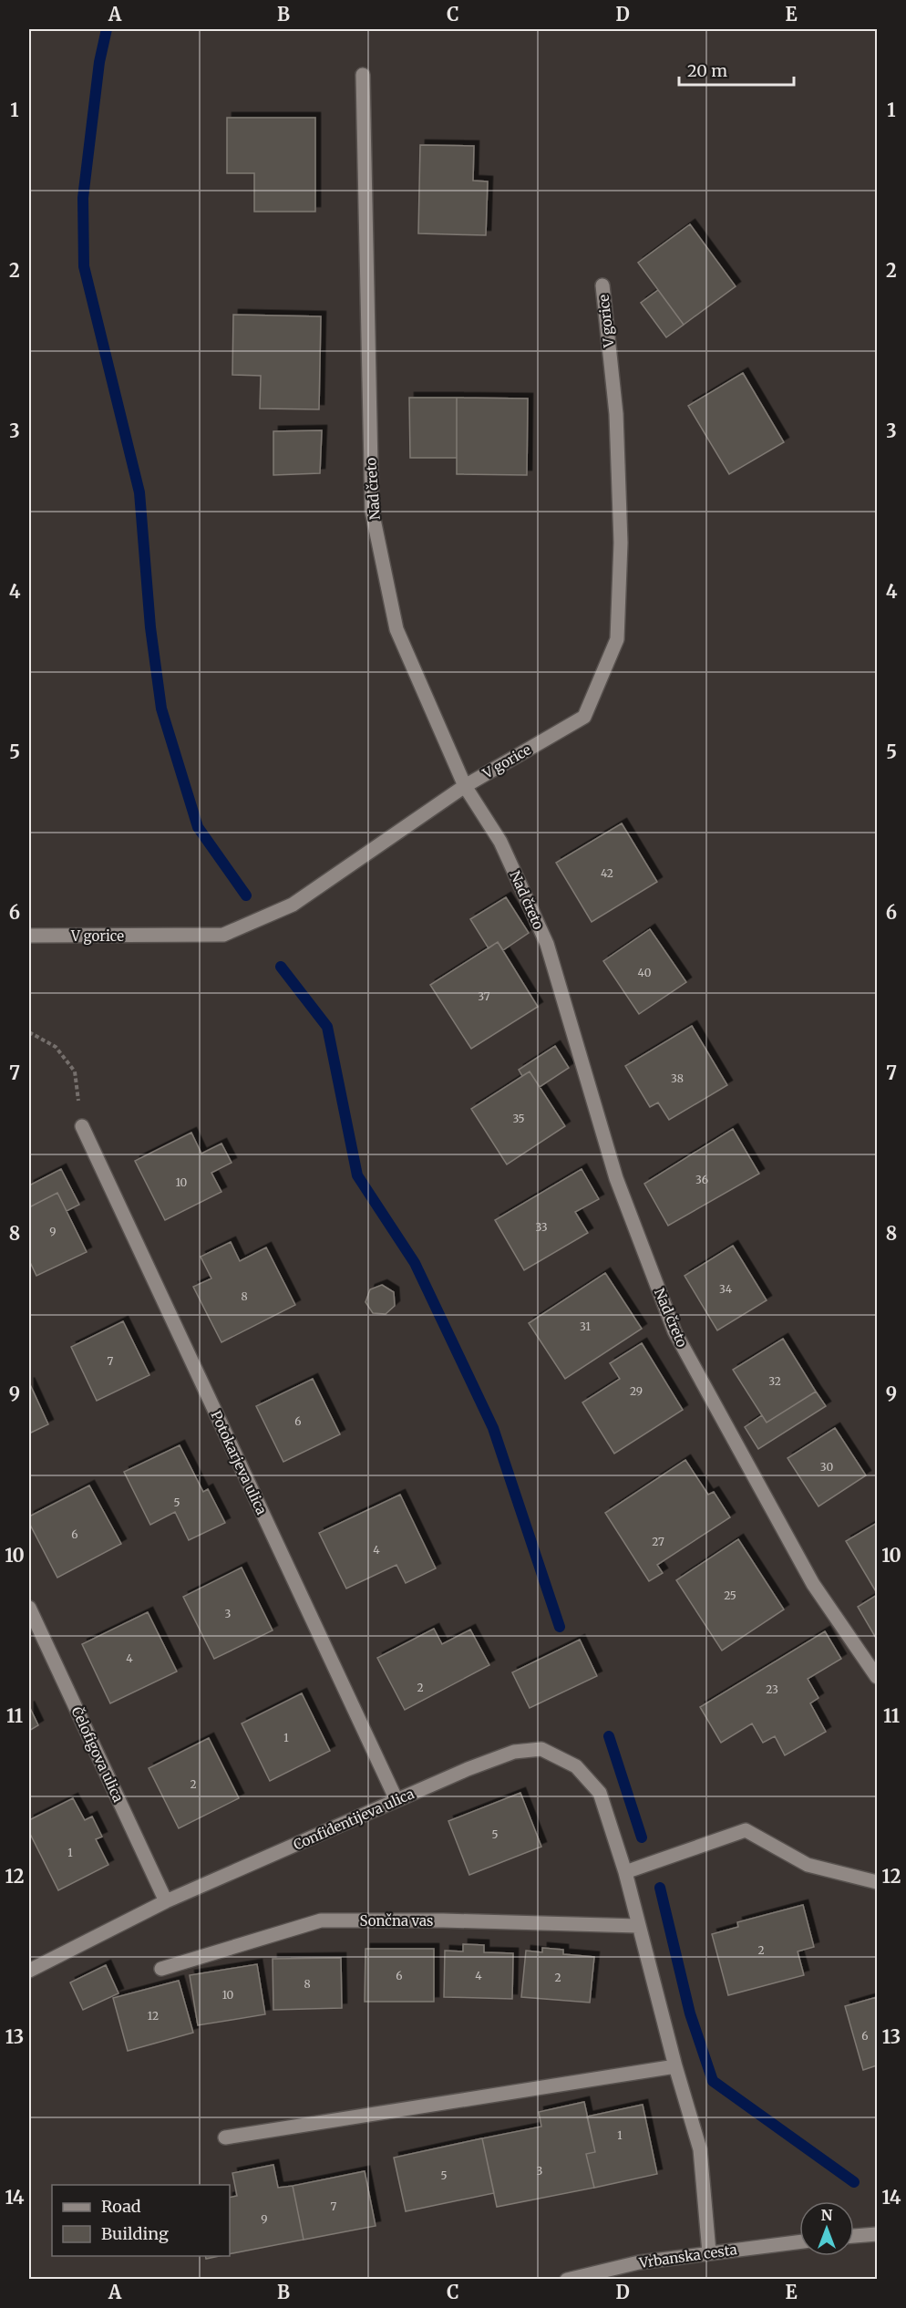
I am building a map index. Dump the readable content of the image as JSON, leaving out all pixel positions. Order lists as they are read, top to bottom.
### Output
{
  "streets": {
    "street": [
      "V gorice",
      "Nad čreto",
      "Potokarjeva ulica",
      "Čelofigova ulica",
      "Confidentijeva ulica",
      "Sončna vas",
      "Vrbanska cesta"
    ]
  },
  "crossings": [
    ["V gorice", "Nad čreto"],
    ["Potokarjeva ulica", "Confidentijeva ulica"],
    ["Čelofigova ulica", "Confidentijeva ulica"],
    ["Confidentijeva ulica", "Sončna vas"],
    ["Confidentijeva ulica", "Vrbanska cesta"]
  ],
  "house_numbers": [
    "42",
    "40",
    "37",
    "38",
    "35",
    "36",
    "10",
    "33",
    "9",
    "34",
    "8",
    "31",
    "7",
    "32",
    "29",
    "6",
    "30",
    "5",
    "6",
    "27",
    "4",
    "25",
    "3",
    "4",
    "2",
    "23",
    "1",
    "2",
    "5",
    "1",
    "2",
    "6",
    "4",
    "2",
    "8",
    "10",
    "12",
    "6",
    "1",
    "3",
    "5",
    "7",
    "9"
  ],
  "legend": ["Road", "Building"],
  "scale_bar": "20 m",
  "north": "top",
  "grid": {
    "columns": [
      "A",
      "B",
      "C",
      "D",
      "E"
    ],
    "rows": [
      "1",
      "2",
      "3",
      "4",
      "5",
      "6",
      "7",
      "8",
      "9",
      "10",
      "11",
      "12",
      "13",
      "14"
    ]
  }
}
